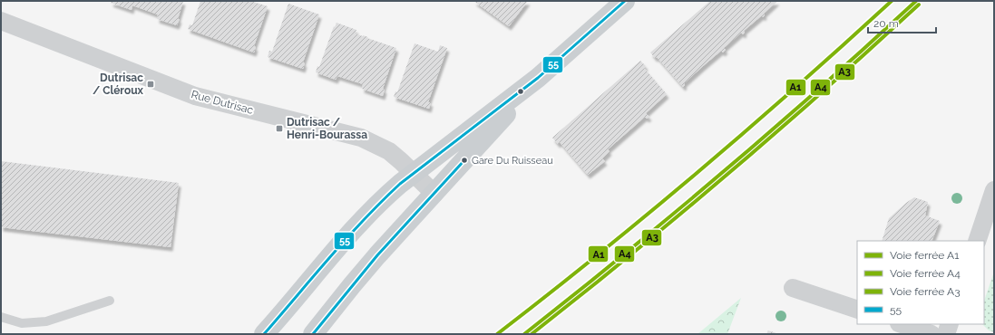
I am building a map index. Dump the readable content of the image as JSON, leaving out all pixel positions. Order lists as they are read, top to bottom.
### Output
{
  "streets": {
    "street": ["Rue Dutrisac"]
  },
  "places": {
    "transit": ["Dutrisac / Cléroux", "Dutrisac / Henri-Bourassa"],
    "other": ["Gare Du Ruisseau"]
  },
  "lines": [
    "rail line A1",
    "rail line A4",
    "transit line 55",
    "rail line A3"
  ],
  "legend": [
    "Voie ferrée A1",
    "Voie ferrée A4",
    "Voie ferrée A3",
    "55"
  ],
  "scale_bar": "20 m"
}
